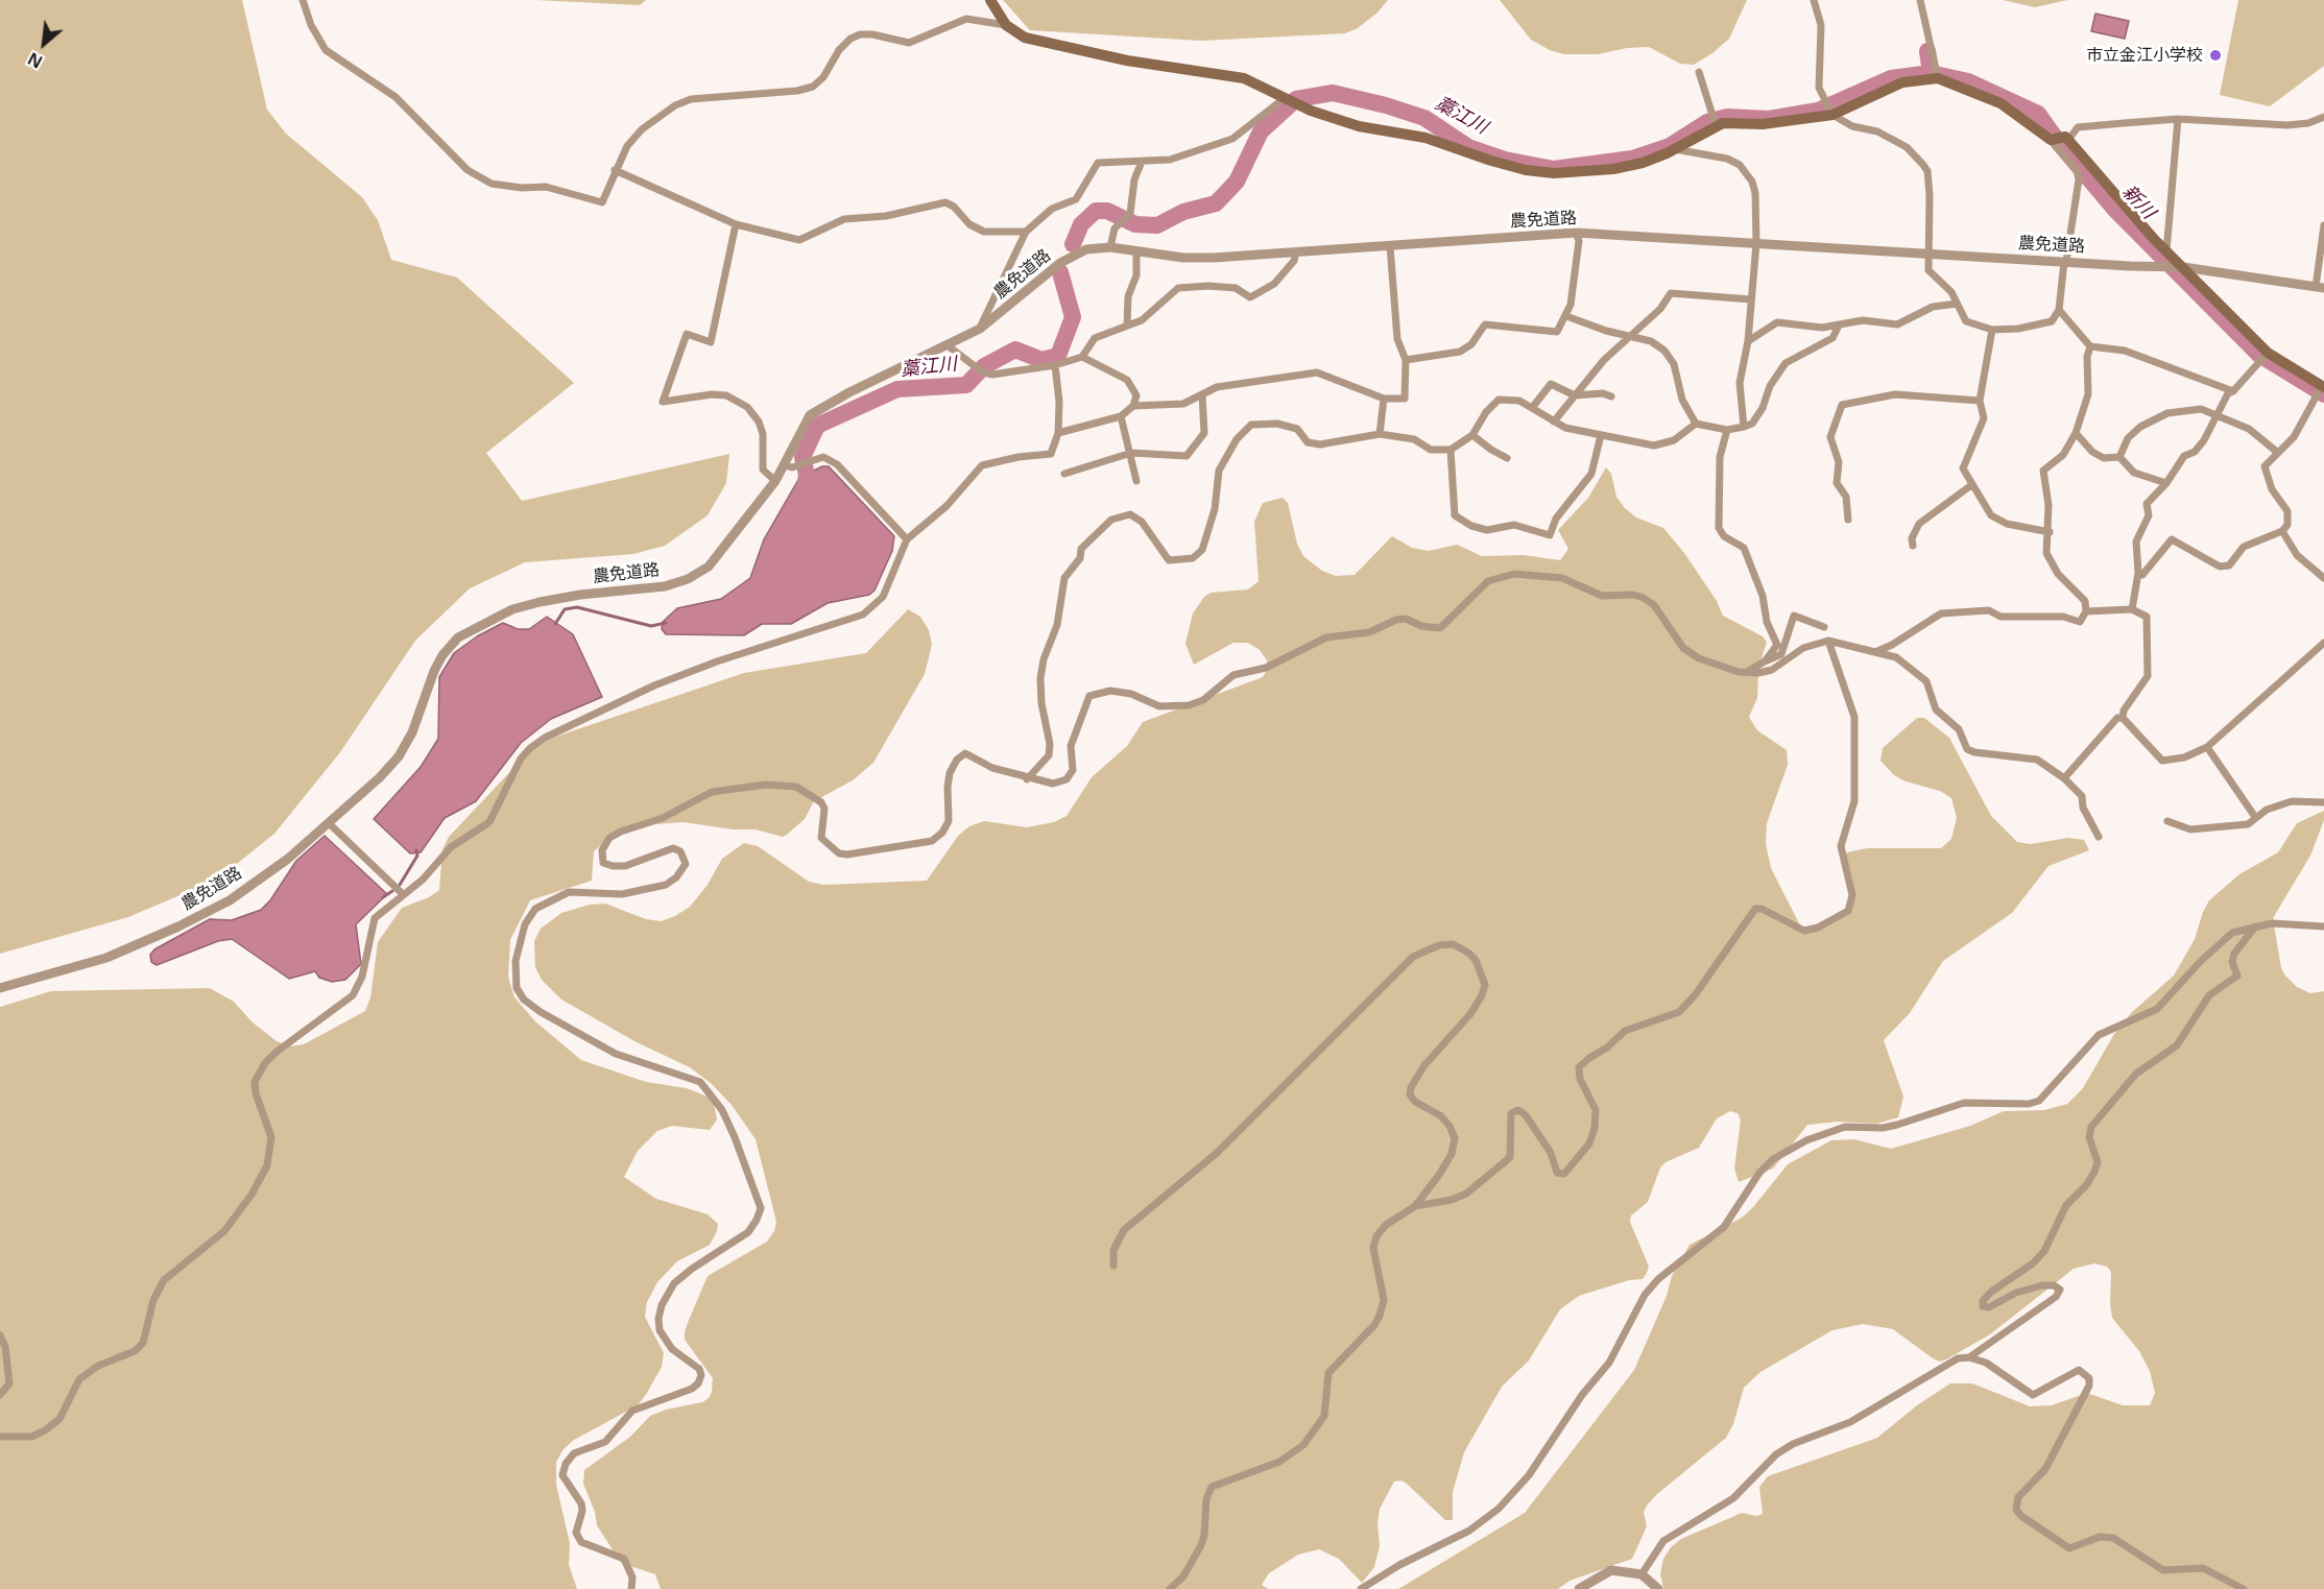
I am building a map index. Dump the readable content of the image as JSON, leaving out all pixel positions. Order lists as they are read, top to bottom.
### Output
{
  "streets": {
    "street": ["農免道路"]
  },
  "water": ["藁江川", "新川"],
  "places": ["市立金江小学校"],
  "north": "bottom left"
}
